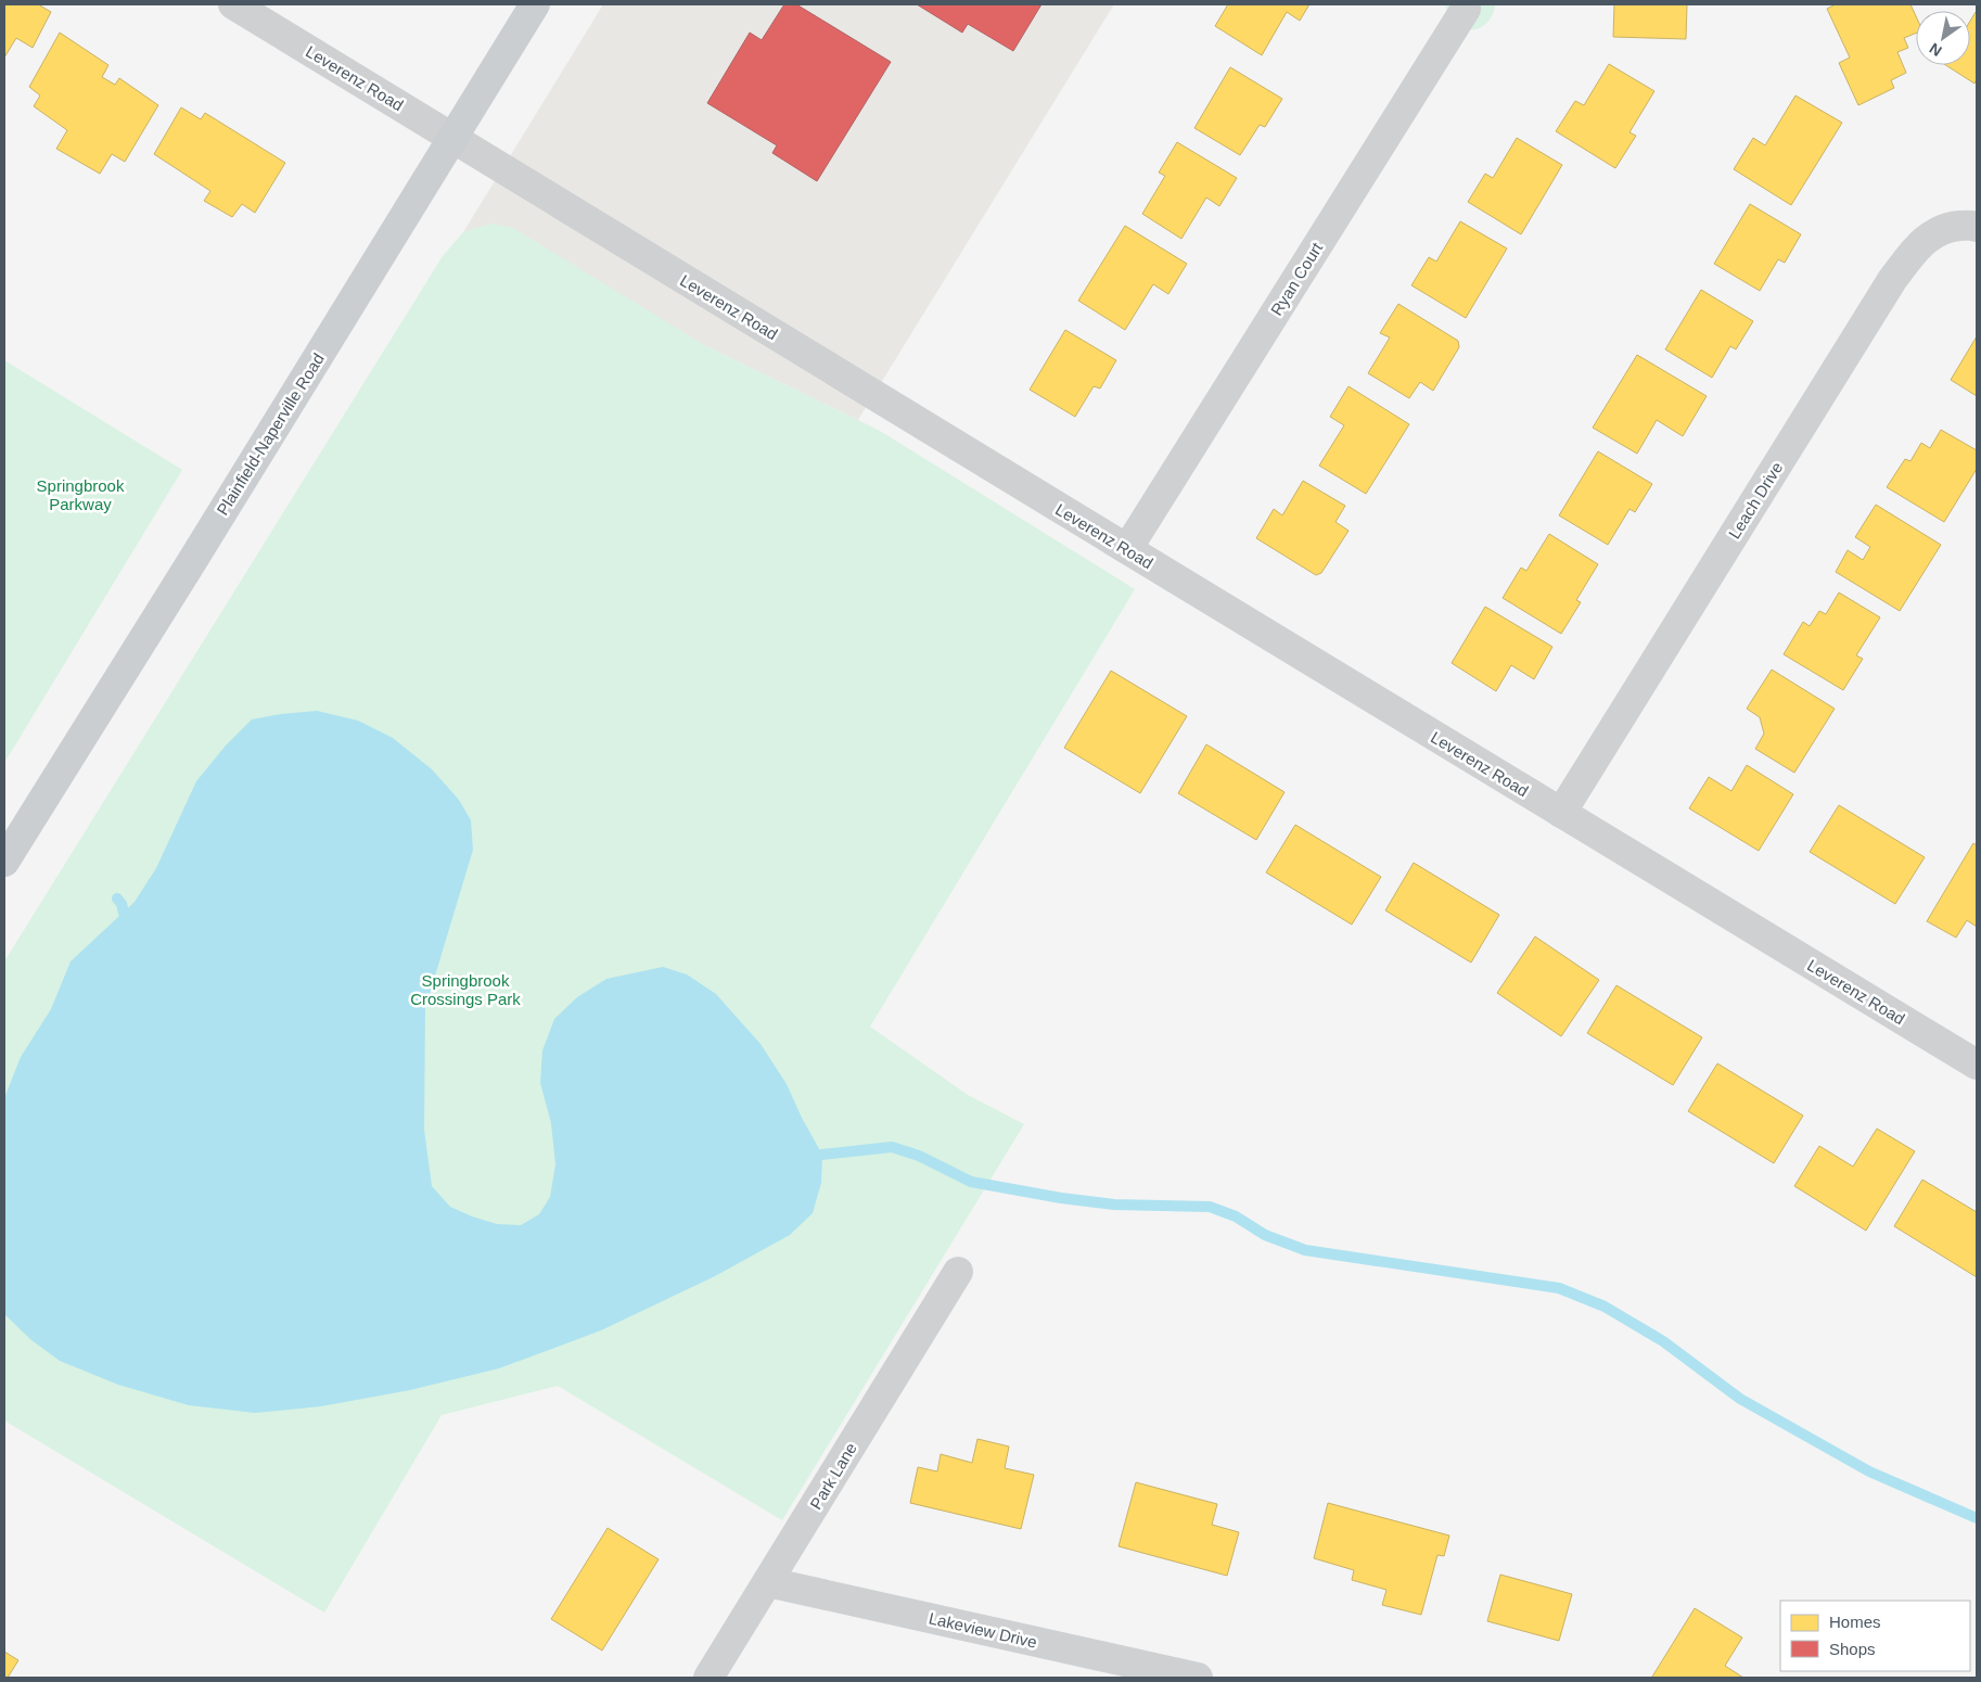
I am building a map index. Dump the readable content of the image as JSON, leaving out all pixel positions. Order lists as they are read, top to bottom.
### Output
{
  "streets": {
    "main road": ["Plainfield-Naperville Road"],
    "street": [
      "Leverenz Road",
      "Ryan Court",
      "Leach Drive",
      "Park Lane",
      "Lakeview Drive"
    ]
  },
  "crossings": [
    ["Leverenz Road", "Ryan Court"],
    ["Leverenz Road", "Plainfield-Naperville Road"],
    ["Leverenz Road", "Leach Drive"],
    ["Park Lane", "Lakeview Drive"]
  ],
  "parks": ["Springbrook Parkway", "Springbrook Crossings Park"],
  "legend": ["Homes", "Shops"],
  "north": "bottom left"
}
